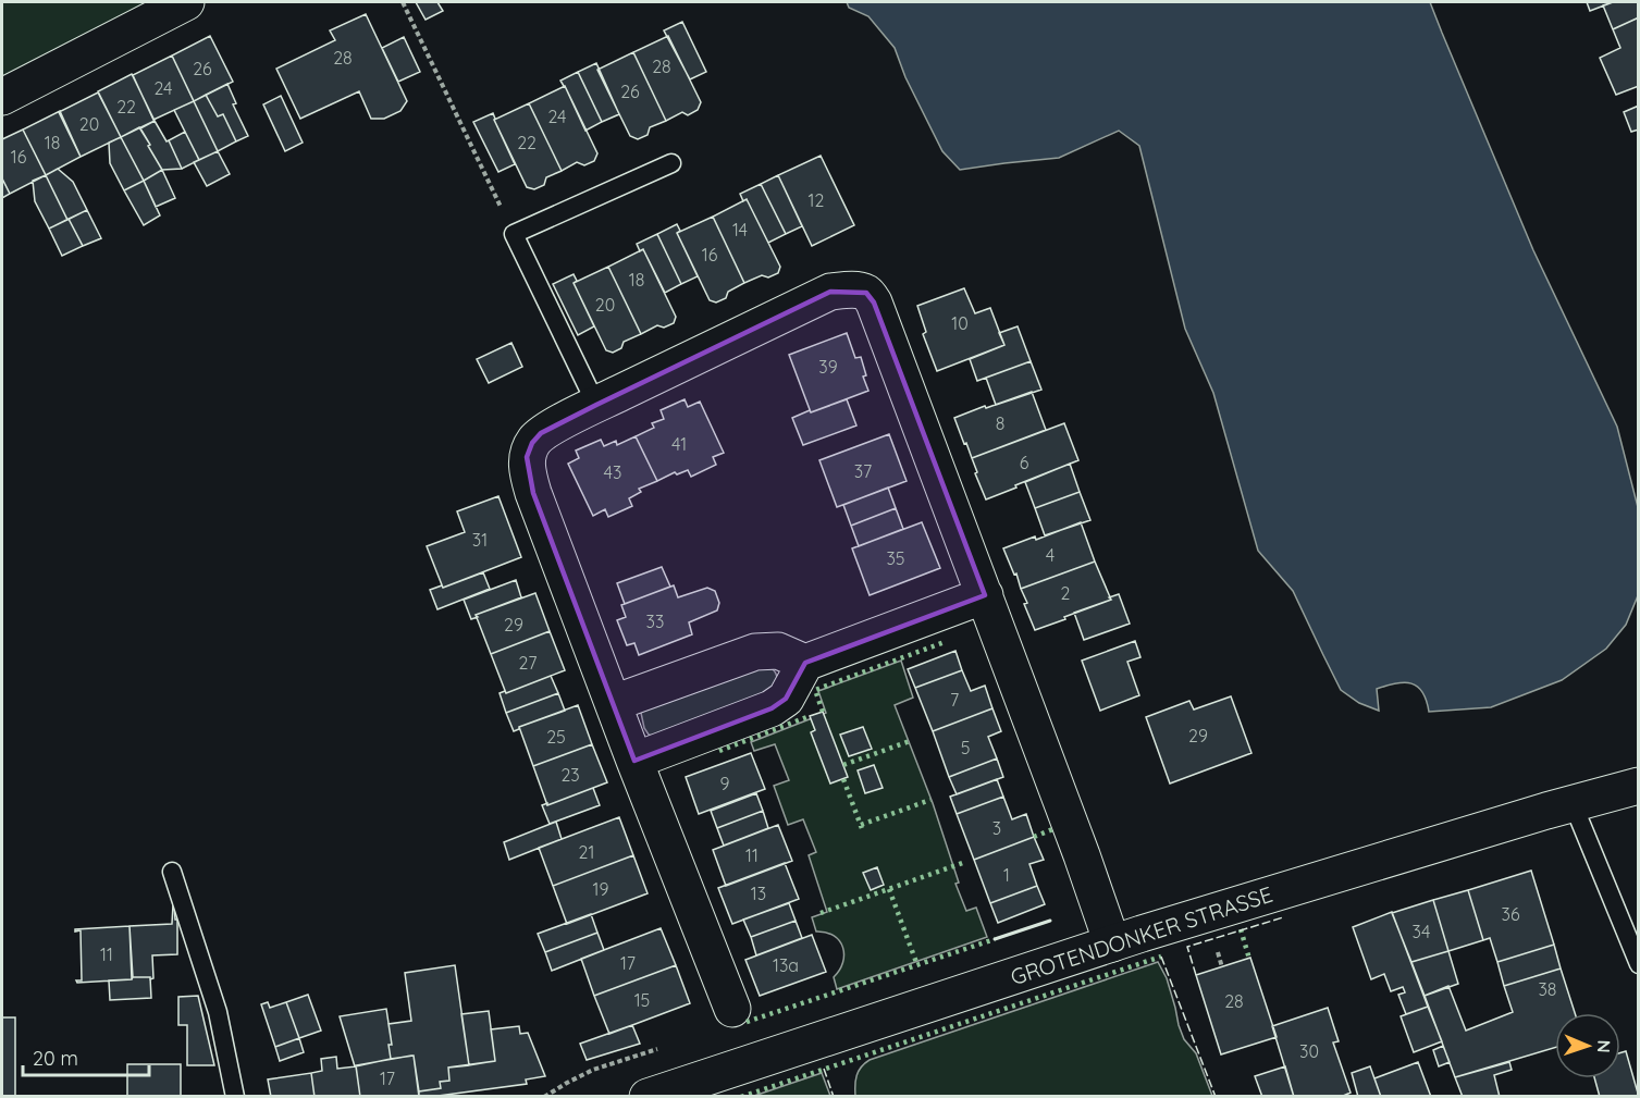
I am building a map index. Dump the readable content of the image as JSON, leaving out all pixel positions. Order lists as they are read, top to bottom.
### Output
{
  "streets": {
    "street": ["GROTENDONKER STRASSE"]
  },
  "house_numbers": [
    "28",
    "28",
    "26",
    "24",
    "26",
    "22",
    "24",
    "20",
    "18",
    "22",
    "16",
    "12",
    "14",
    "16",
    "18",
    "20",
    "10",
    "39",
    "8",
    "41",
    "6",
    "37",
    "43",
    "31",
    "4",
    "35",
    "2",
    "33",
    "29",
    "27",
    "7",
    "29",
    "25",
    "5",
    "23",
    "9",
    "3",
    "21",
    "11",
    "1",
    "19",
    "13",
    "36",
    "34",
    "11",
    "17",
    "13a",
    "38",
    "15",
    "28",
    "30",
    "17"
  ],
  "scale_bar": "20 m",
  "north": "right"
}
